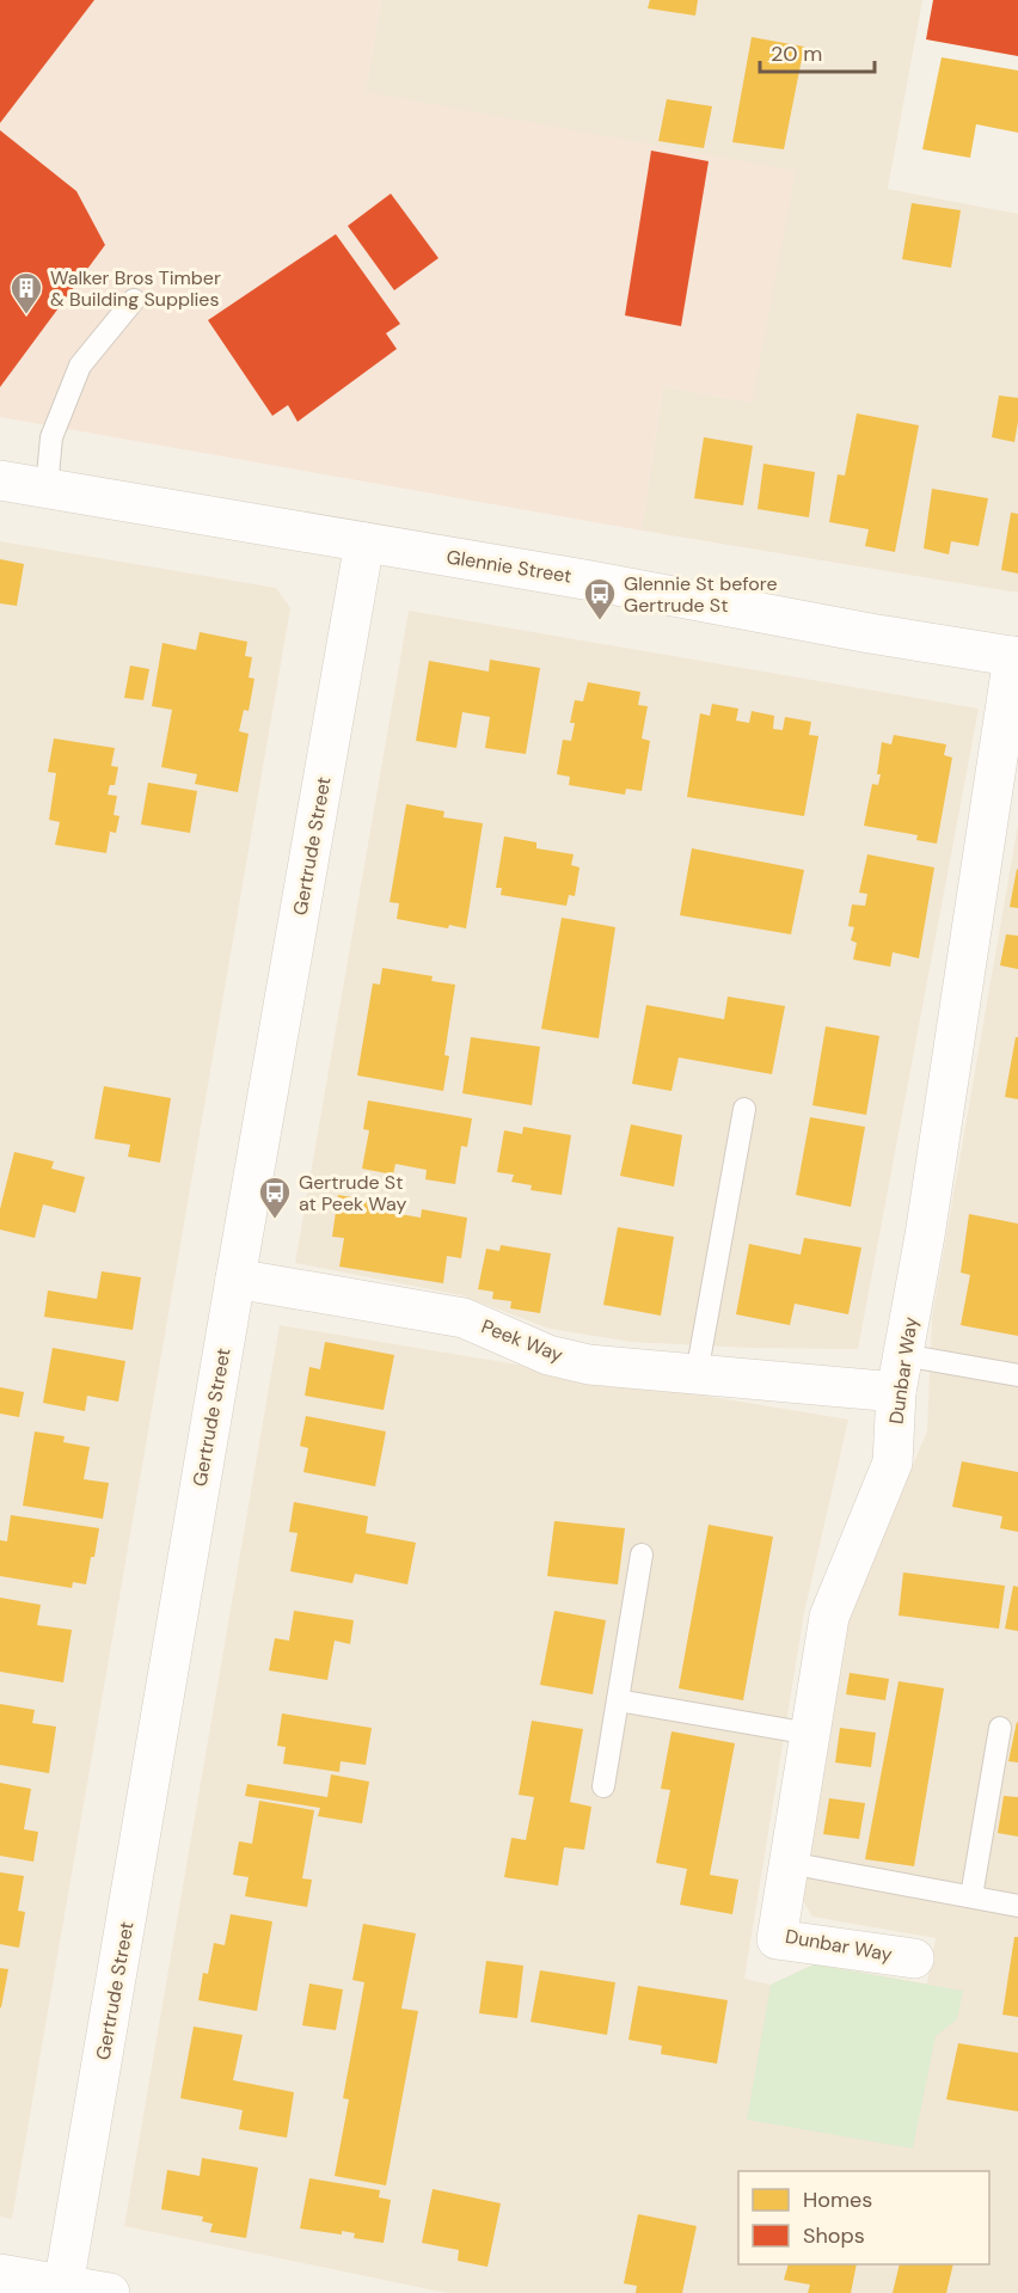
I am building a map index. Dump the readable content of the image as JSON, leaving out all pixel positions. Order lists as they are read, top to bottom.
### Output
{
  "streets": {
    "street": [
      "Glennie Street",
      "Gertrude Street",
      "Peek Way",
      "Dunbar Way"
    ]
  },
  "crossings": [
    ["Glennie Street", "Gertrude Street"],
    ["Glennie Street", "Dunbar Way"],
    ["Gertrude Street", "Peek Way"],
    ["Peek Way", "Dunbar Way"]
  ],
  "places": {
    "building": ["Walker Bros Timber & Building Supplies"],
    "bus stop": ["Glennie St before Gertrude St", "Gertrude St at Peek Way"]
  },
  "legend": ["Homes", "Shops"],
  "scale_bar": "20 m"
}
